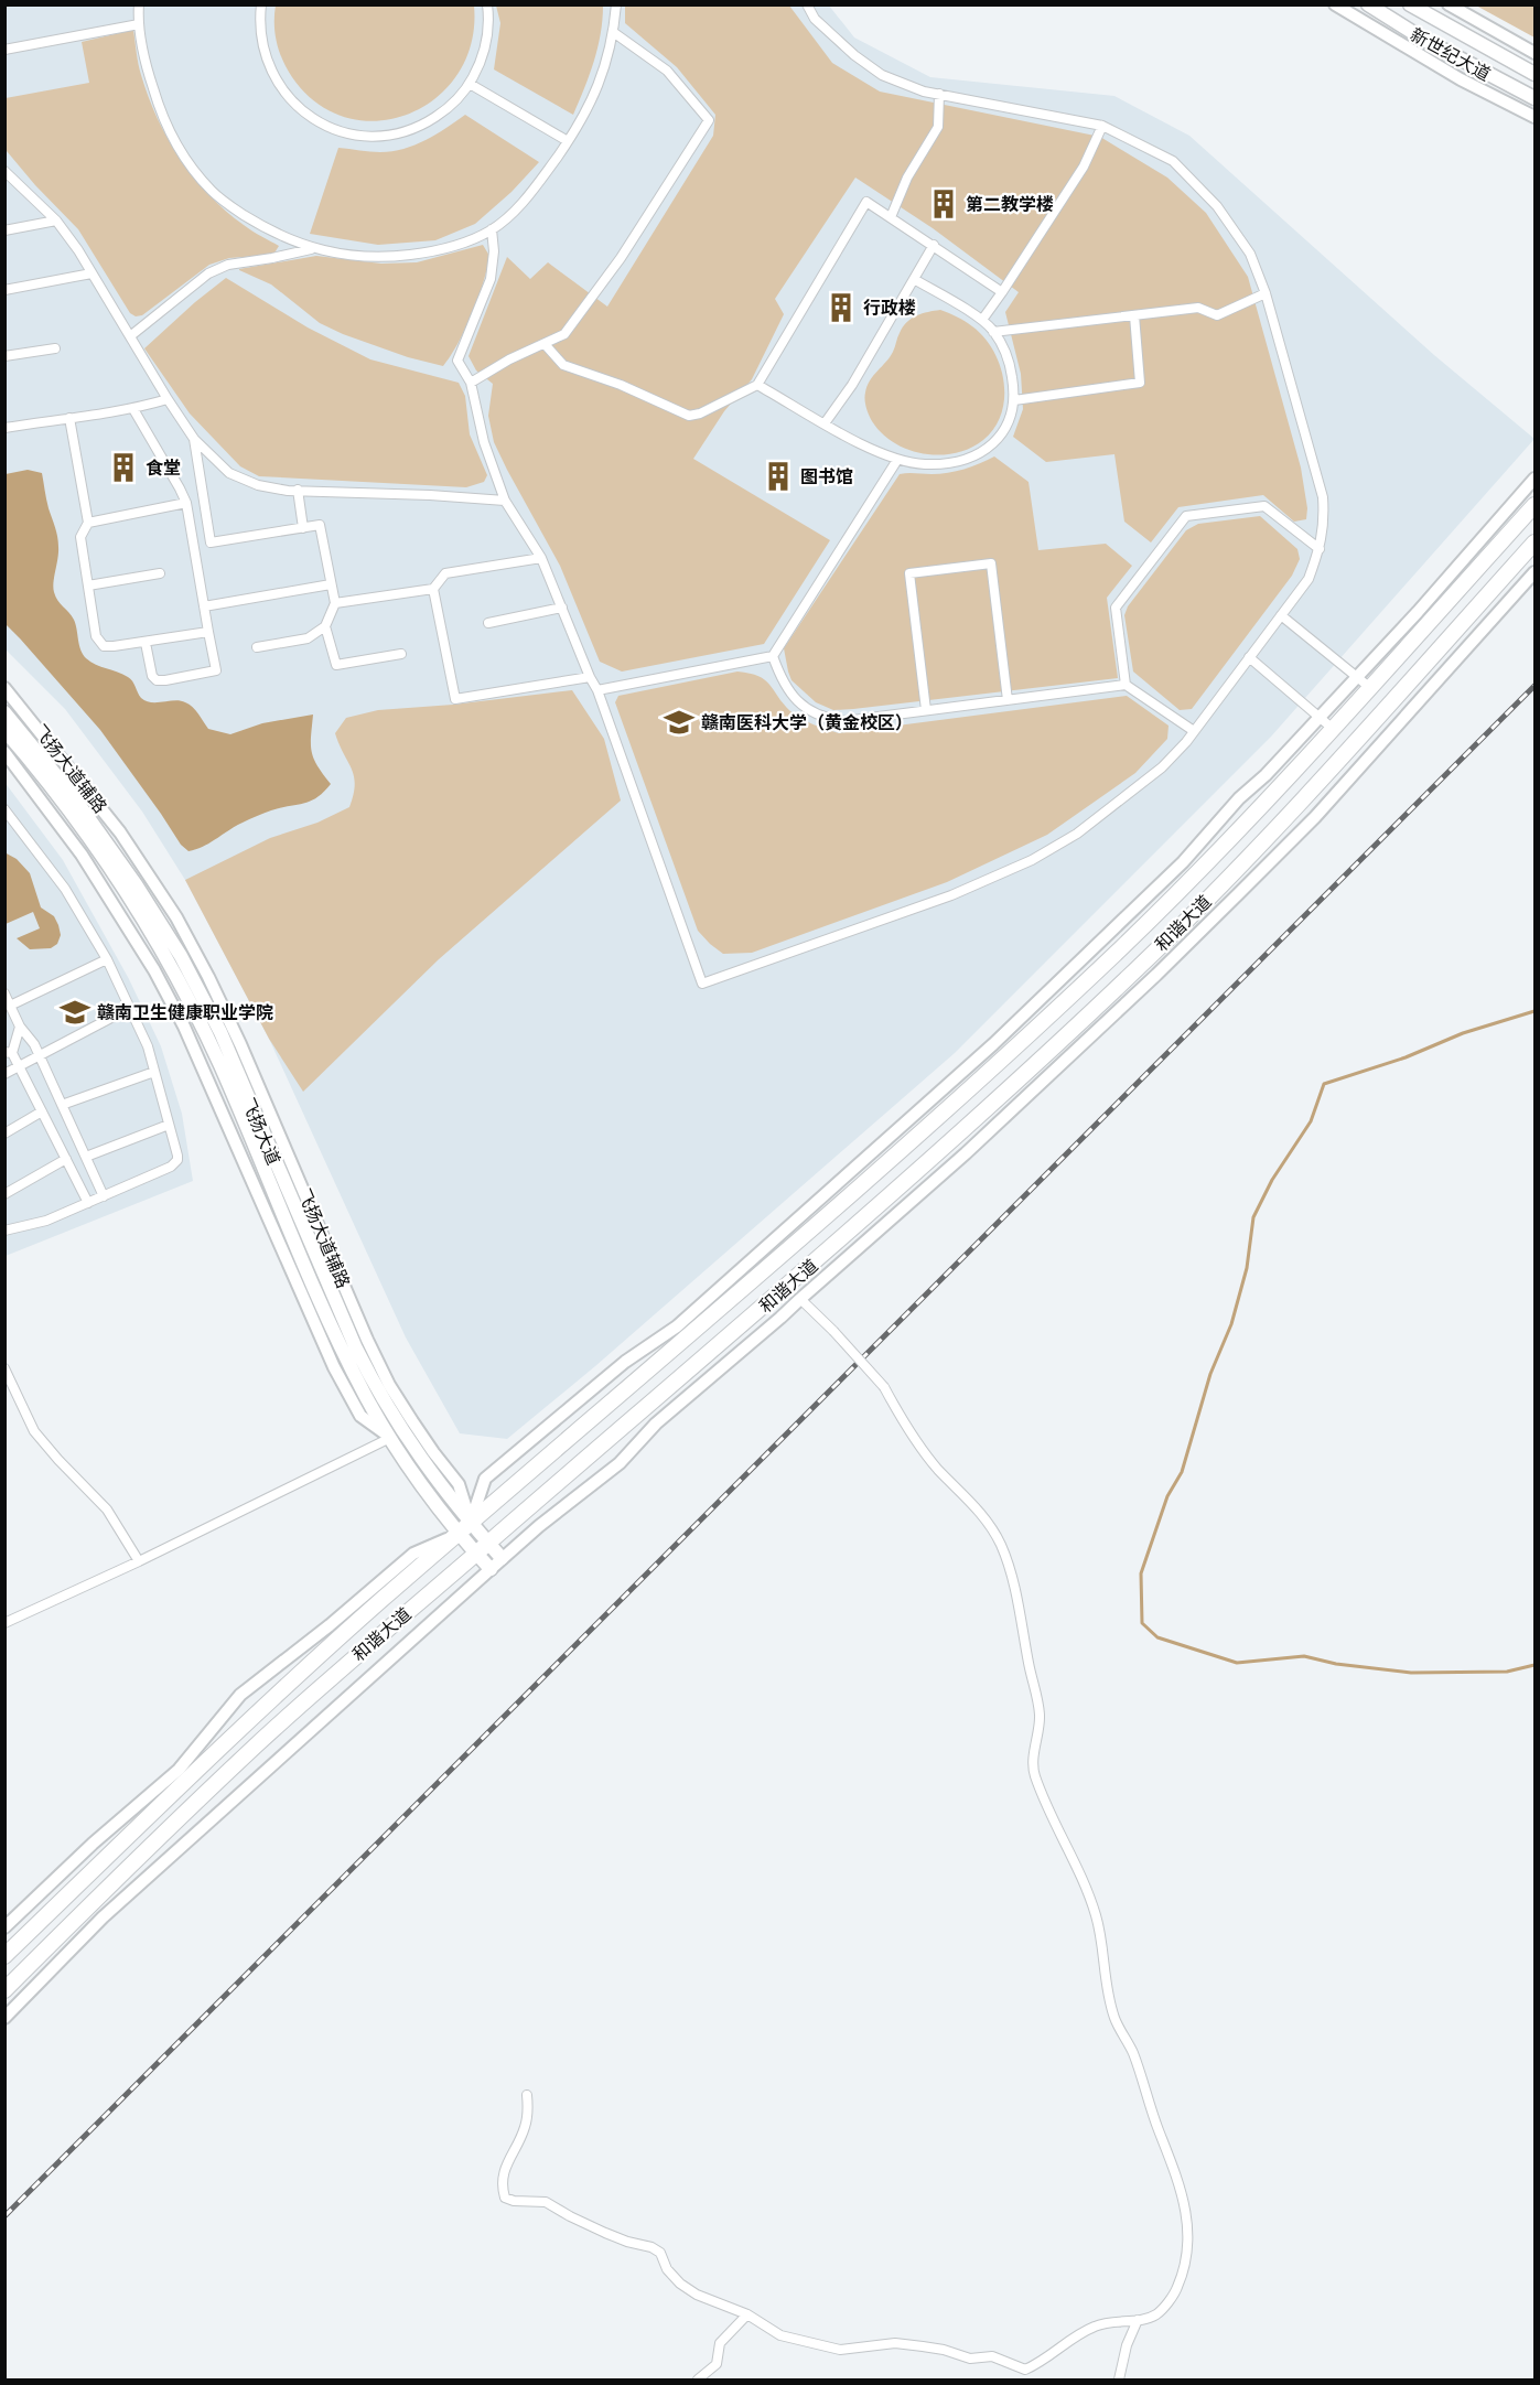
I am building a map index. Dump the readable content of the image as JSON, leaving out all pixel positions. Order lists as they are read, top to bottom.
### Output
{
  "streets": {
    "highway": ["和谐大道"],
    "main road": ["新世纪大道", "飞扬大道"],
    "street": ["飞扬大道辅路"]
  },
  "crossings": [
    ["飞扬大道辅路", "和谐大道"],
    ["飞扬大道辅路", "飞扬大道"],
    ["和谐大道", "飞扬大道"]
  ],
  "places": {
    "building": [
      "第二教学楼",
      "行政楼",
      "食堂",
      "图书馆"
    ],
    "school or university": ["赣南医科大学（黄金校区）", "赣南卫生健康职业学院"]
  }
}
